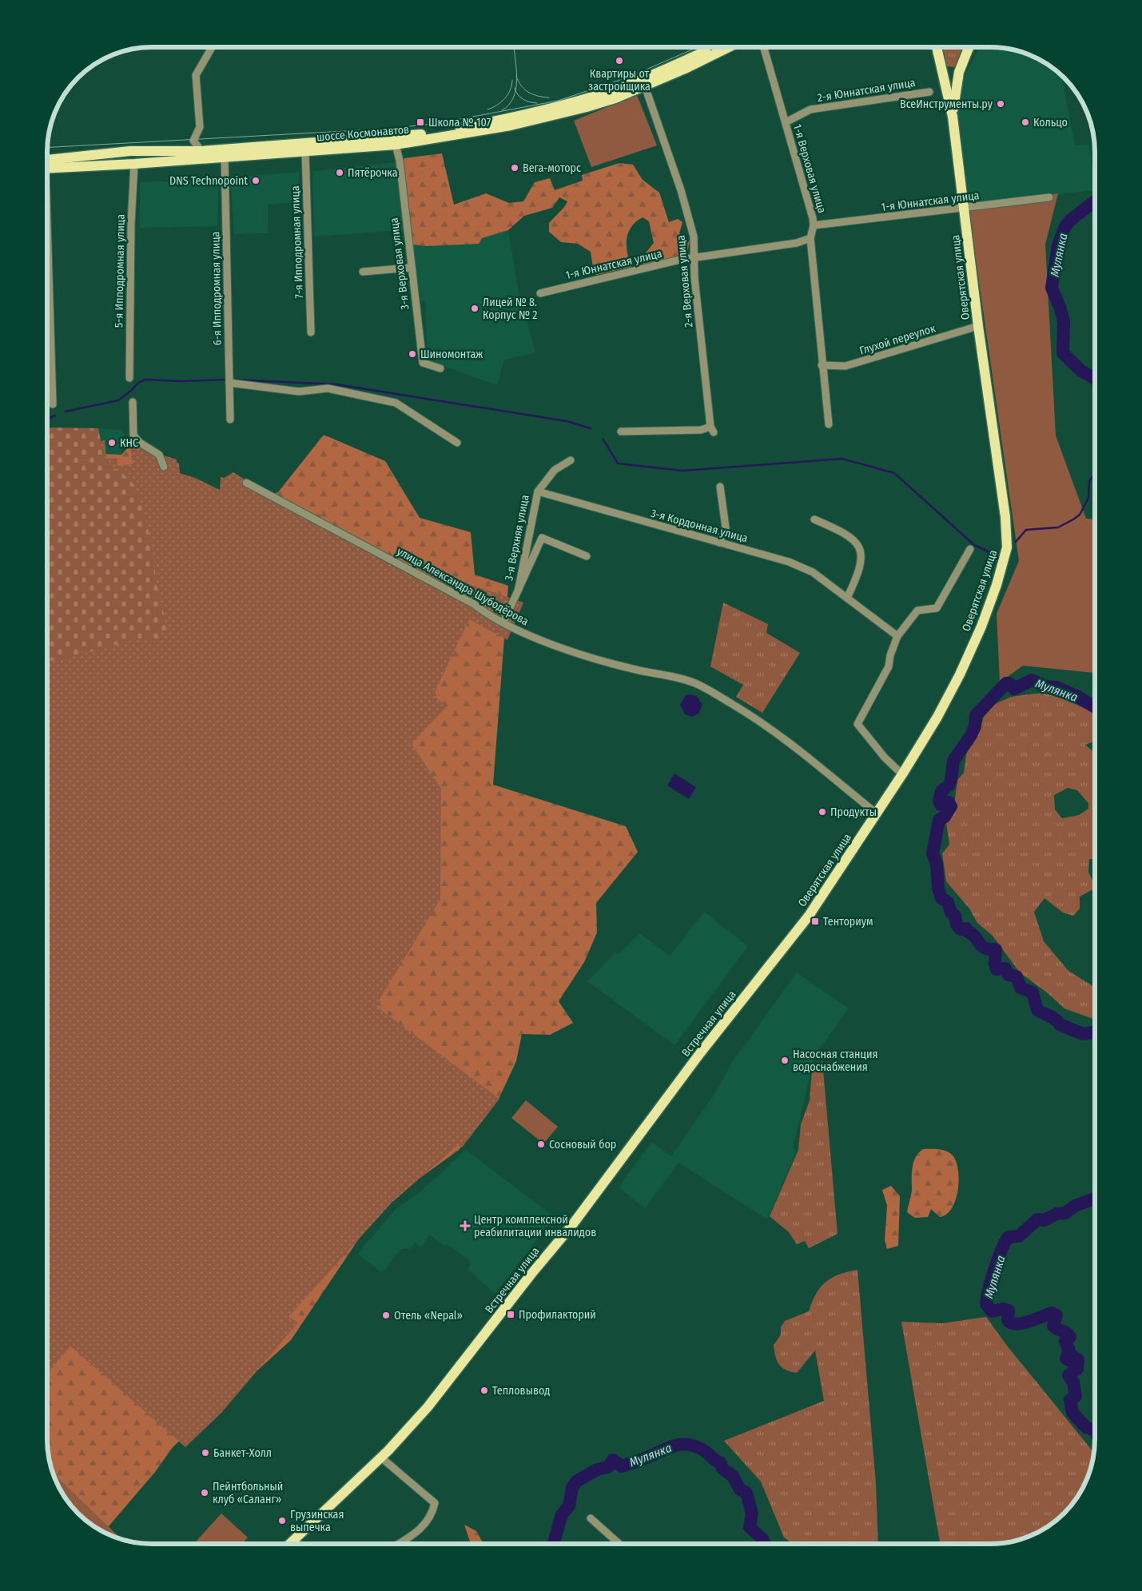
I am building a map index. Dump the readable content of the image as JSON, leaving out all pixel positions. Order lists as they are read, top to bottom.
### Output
{
  "streets": {
    "main road": ["шоссе Космонавтов", "Оверятская улица", "Встречная улица"],
    "street": [
      "2-я Юннатская улица",
      "1-я Верховая улица",
      "1-я Юннатская улица",
      "7-я Ипподромная улица",
      "3-я Верховая улица",
      "5-я Ипподромная улица",
      "2-я Верховая улица",
      "6-я Ипподромная улица",
      "Глухой переулок",
      "3-я Кордонная улица",
      "3-я Верхняя улица",
      "улица Александра Шубодёрова"
    ]
  },
  "crossings": [
    ["2-я Юннатская улица", "1-я Верховая улица"],
    ["шоссе Космонавтов", "7-я Ипподромная улица"],
    ["шоссе Космонавтов", "3-я Верховая улица"],
    ["шоссе Космонавтов", "5-я Ипподромная улица"],
    ["шоссе Космонавтов", "2-я Верховая улица"],
    ["шоссе Космонавтов", "6-я Ипподромная улица"],
    ["1-я Верховая улица", "1-я Юннатская улица"],
    ["1-я Верховая улица", "Глухой переулок"],
    ["1-я Юннатская улица", "Оверятская улица"],
    ["1-я Юннатская улица", "2-я Верховая улица"],
    ["Оверятская улица", "Глухой переулок"],
    ["Оверятская улица", "улица Александра Шубодёрова"],
    ["Оверятская улица", "Встречная улица"],
    ["3-я Кордонная улица", "3-я Верхняя улица"]
  ],
  "water": ["Мулянка"],
  "places": {
    "other": [
      "Квартиры от застройщика",
      "ВсеИнструменты.ру",
      "Кольцо",
      "Вега-моторс",
      "Пятёрочка",
      "DNS Technopoint",
      "Лицей № 8. Корпус № 2",
      "Шиномонтаж",
      "КНС",
      "Пpoдукты",
      "Насосная станция водоснабжения",
      "Сосновый бор",
      "Отель «Nepal»",
      "Тепловывод",
      "Банкет-Холл",
      "Пейнтбольный клуб «Саланг»",
      "Грузинская выпечка"
    ],
    "transit": ["Школа № 107", "Тенториум", "Профилакторий"],
    "health": ["Центр комплексной реабилитации инвалидов"]
  }
}
